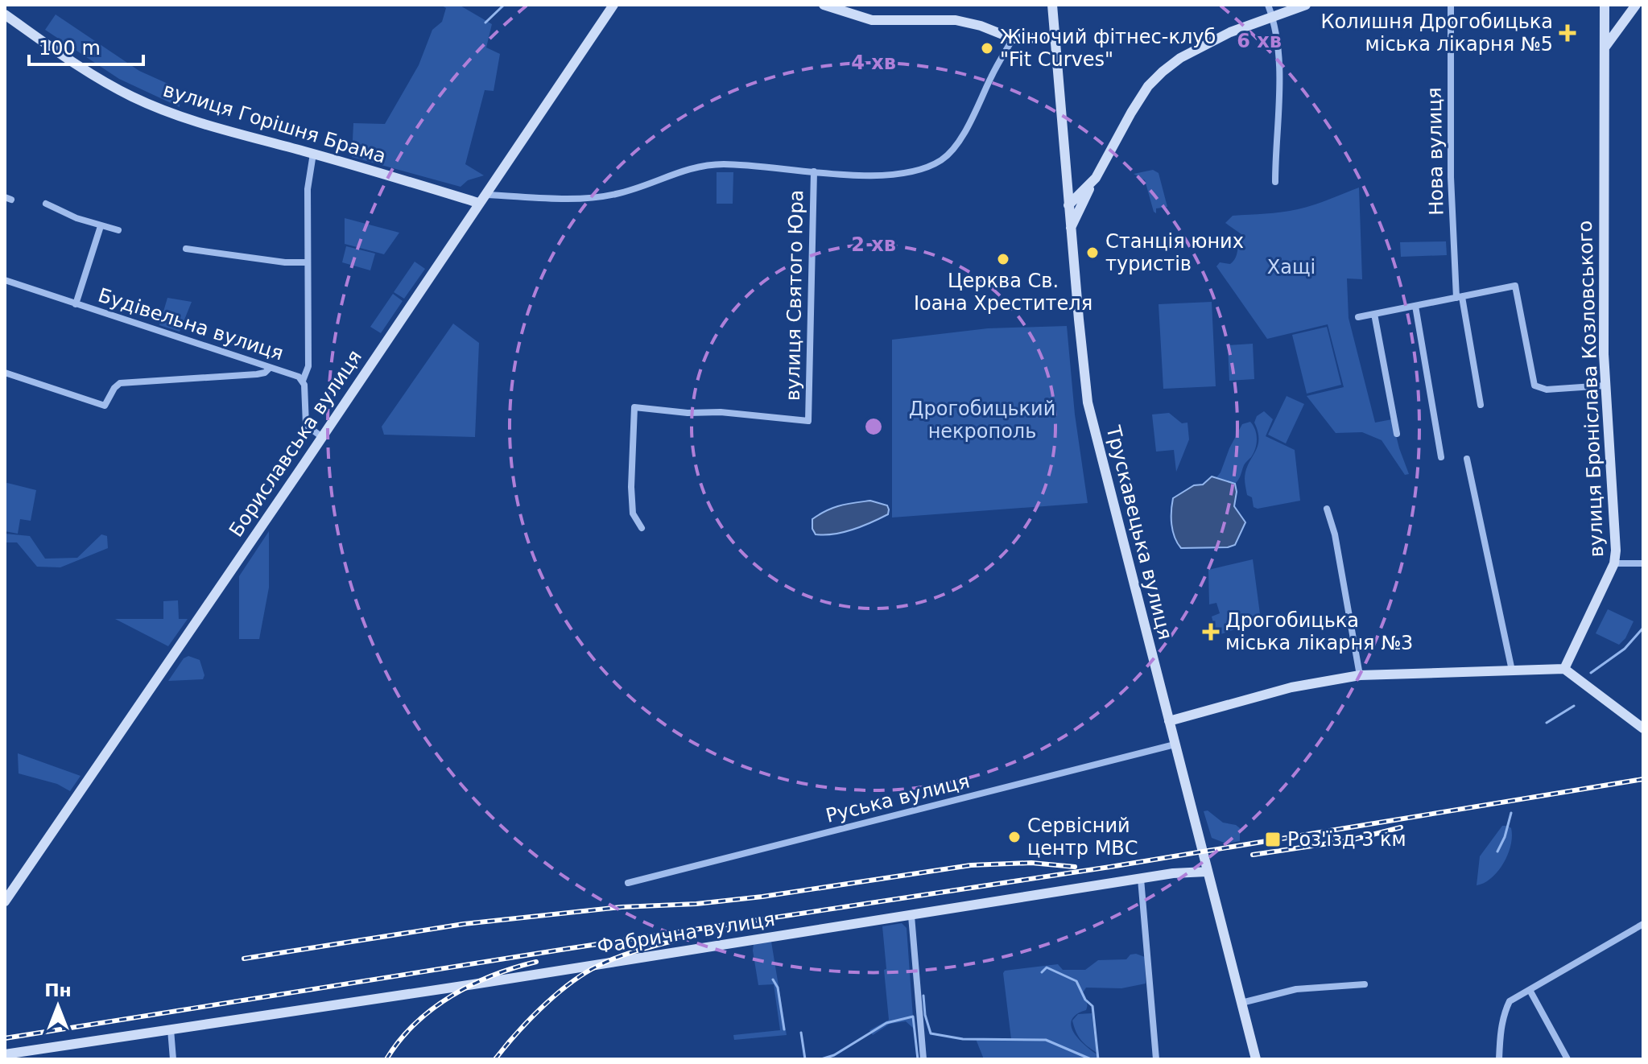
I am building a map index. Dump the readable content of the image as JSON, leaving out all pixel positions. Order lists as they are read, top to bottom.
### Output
{
  "streets": {
    "street": [
      "вулиця Горішня Брама",
      "Нова вулиця",
      "вулиця Святого Юра",
      "Будівельна вулиця",
      "вулиця Броніслава Козловського",
      "Бориславська вулиця",
      "Трускавецька вулиця",
      "Руська вулиця",
      "Фабрична вулиця"
    ]
  },
  "crossings": [
    ["вулиця Горішня Брама", "вулиця Святого Юра"],
    ["вулиця Горішня Брама", "Бориславська вулиця"],
    ["вулиця Святого Юра", "Бориславська вулиця"],
    ["Будівельна вулиця", "Бориславська вулиця"],
    ["Трускавецька вулиця", "Руська вулиця"],
    ["Трускавецька вулиця", "Фабрична вулиця"]
  ],
  "parks": ["Хащі", "Дрогобицький некрополь"],
  "places": {
    "health": ["Колишня Дрогобицька міська лікарня №5", "Дрогобицька міська лікарня №3"],
    "other": [
      "Жіночий фітнес-клуб \"Fit Curves\"",
      "Станція юних туристів",
      "Церква Св. Іоана Хрестителя",
      "Сервісний центр МВС"
    ],
    "transit": ["Роз'їзд 3 км"]
  },
  "scale_bar": "100 m",
  "north": "top",
  "rings": ["6 хв", "4 хв", "2 хв"]
}
